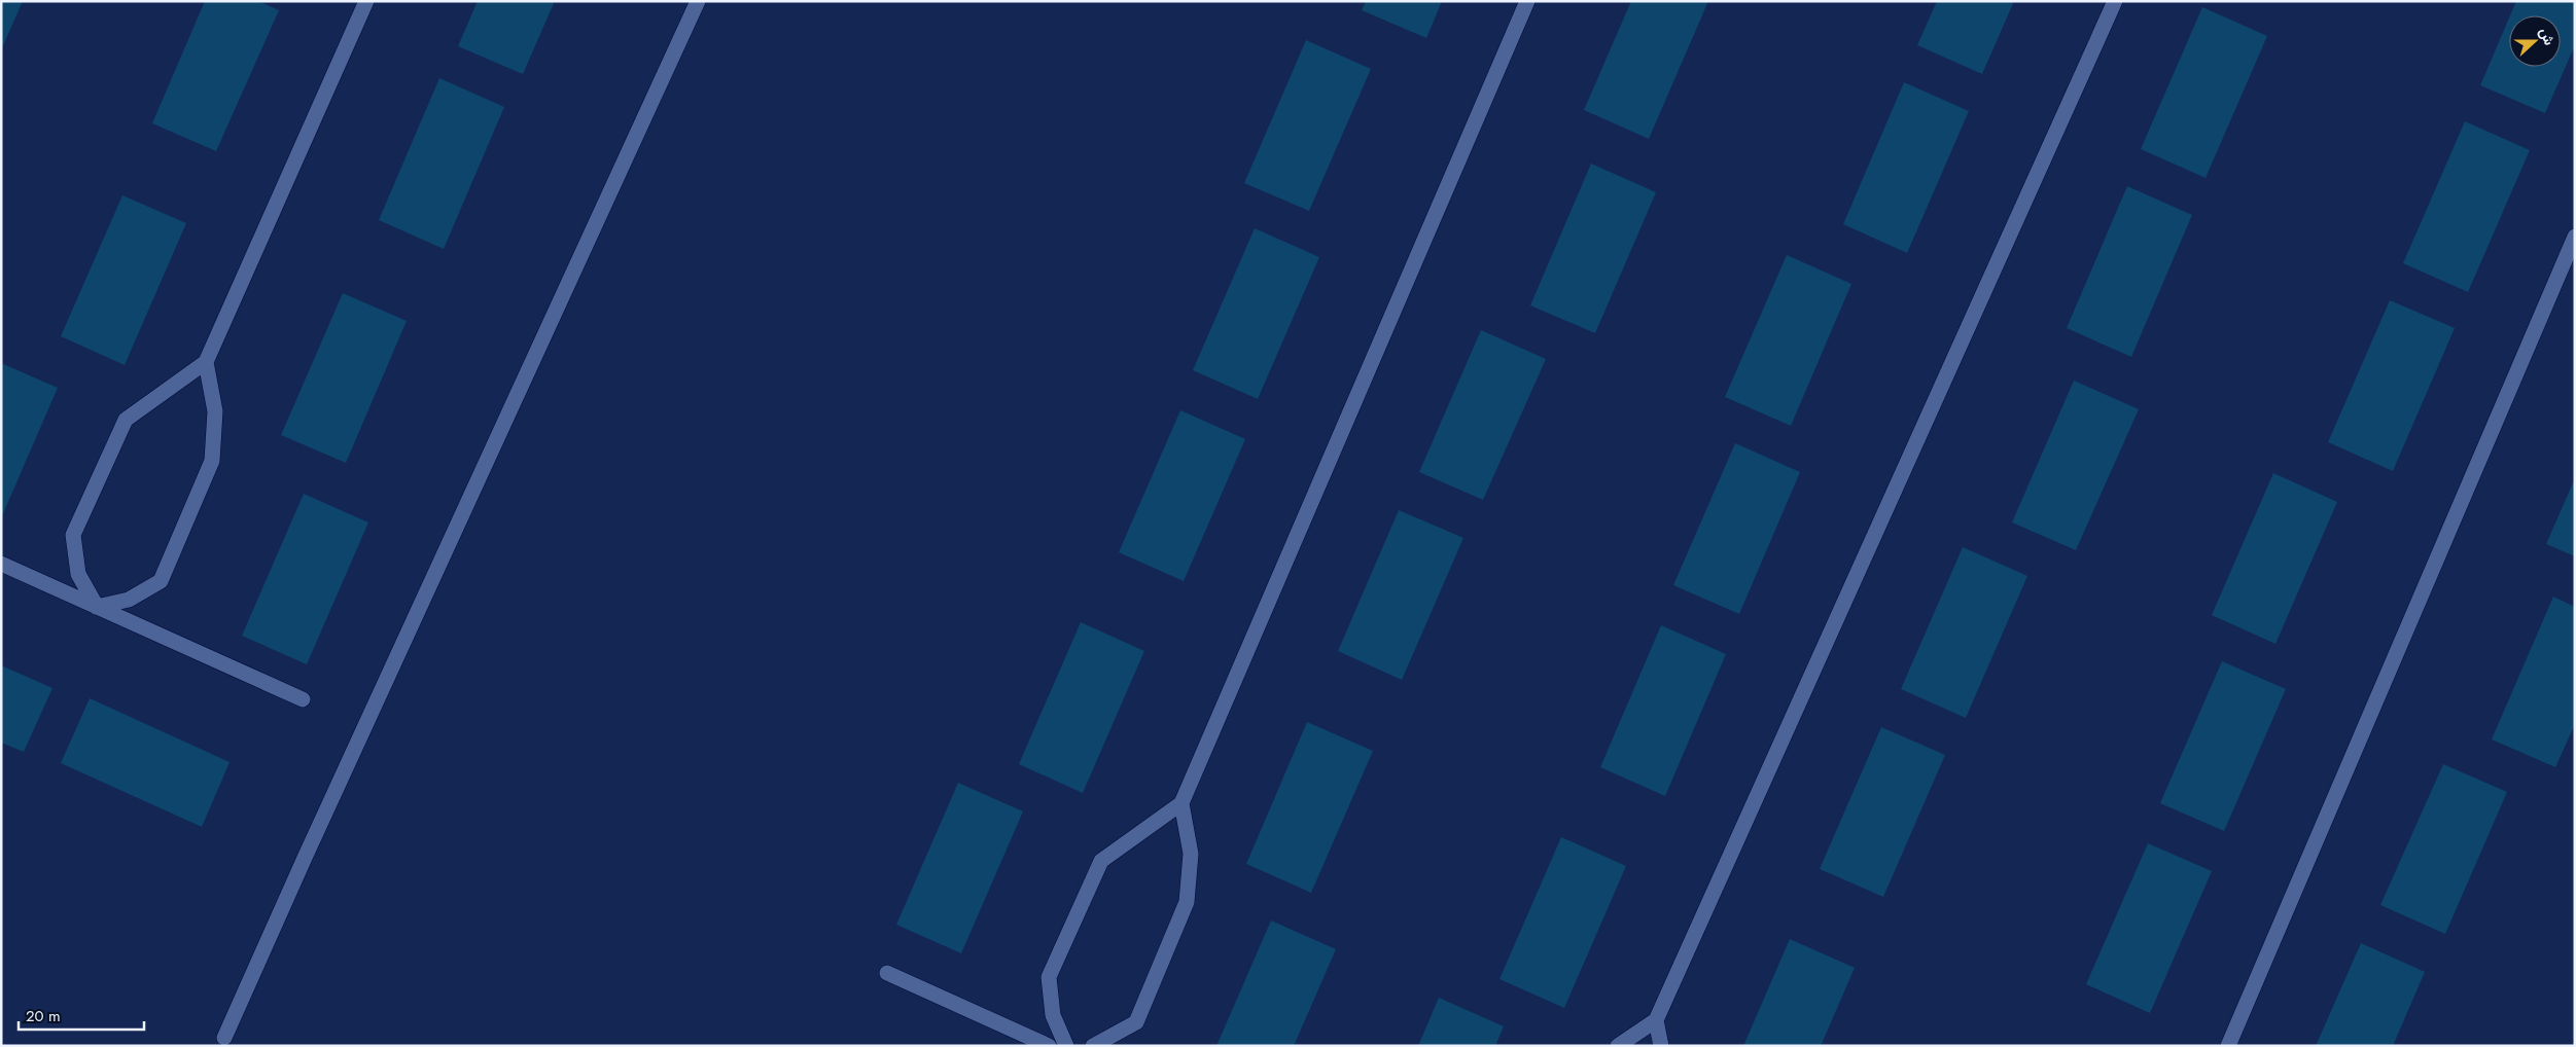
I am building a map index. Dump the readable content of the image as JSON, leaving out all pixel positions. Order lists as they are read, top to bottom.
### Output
{
  "scale_bar": "20 m",
  "north": "right"
}
